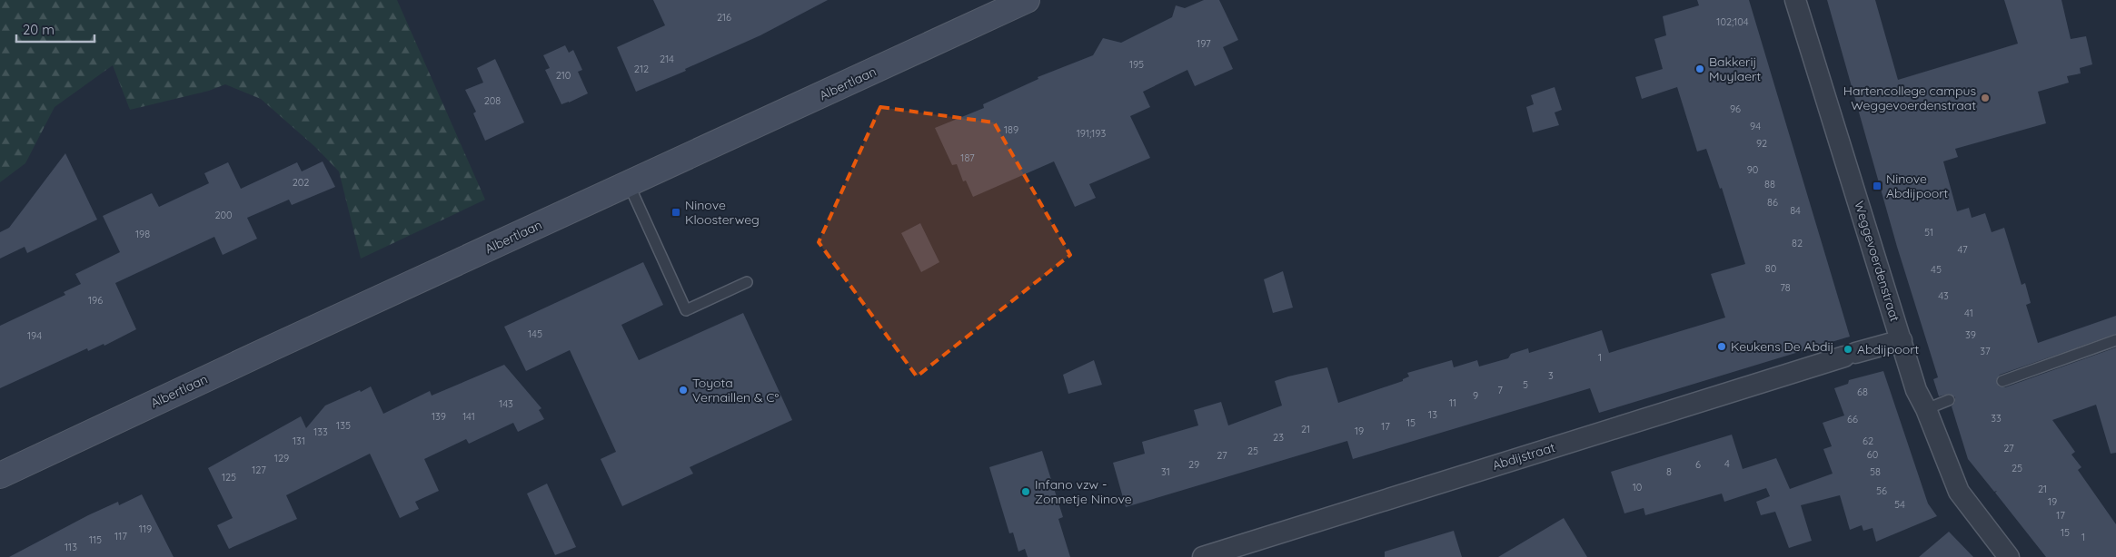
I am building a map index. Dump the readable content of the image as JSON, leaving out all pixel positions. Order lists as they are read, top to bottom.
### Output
{
  "streets": {
    "main road": ["Albertlaan"],
    "street": ["Weggevoerdenstraat", "Abdijstraat"]
  },
  "crossings": [
    ["Weggevoerdenstraat", "Abdijstraat"]
  ],
  "places": {
    "other": [
      "Bakkerij Muylaert",
      "Hartencollege campus Weggevoerdenstraat",
      "Keukens De Abdij",
      "Abdijpoort",
      "Toyota Vernaillen & C°",
      "Infano vzw - Zonnetje Ninove"
    ],
    "transit": ["Ninove Abdijpoort", "Ninove Kloosterweg"]
  },
  "house_numbers": [
    "216",
    "102;104",
    "197",
    "214",
    "195",
    "212",
    "210",
    "208",
    "96",
    "94",
    "189",
    "191;193",
    "92",
    "187",
    "90",
    "202",
    "88",
    "86",
    "84",
    "200",
    "51",
    "198",
    "82",
    "47",
    "80",
    "45",
    "78",
    "43",
    "196",
    "41",
    "145",
    "39",
    "194",
    "37",
    "1",
    "3",
    "5",
    "7",
    "68",
    "9",
    "11",
    "143",
    "13",
    "139",
    "141",
    "33",
    "66",
    "15",
    "135",
    "17",
    "21",
    "19",
    "133",
    "23",
    "131",
    "62",
    "27",
    "25",
    "60",
    "27",
    "129",
    "4",
    "29",
    "6",
    "25",
    "127",
    "31",
    "8",
    "58",
    "125",
    "10",
    "21",
    "56",
    "19",
    "54",
    "17",
    "119",
    "15",
    "117",
    "1",
    "115",
    "113"
  ],
  "scale_bar": "20 m"
}
